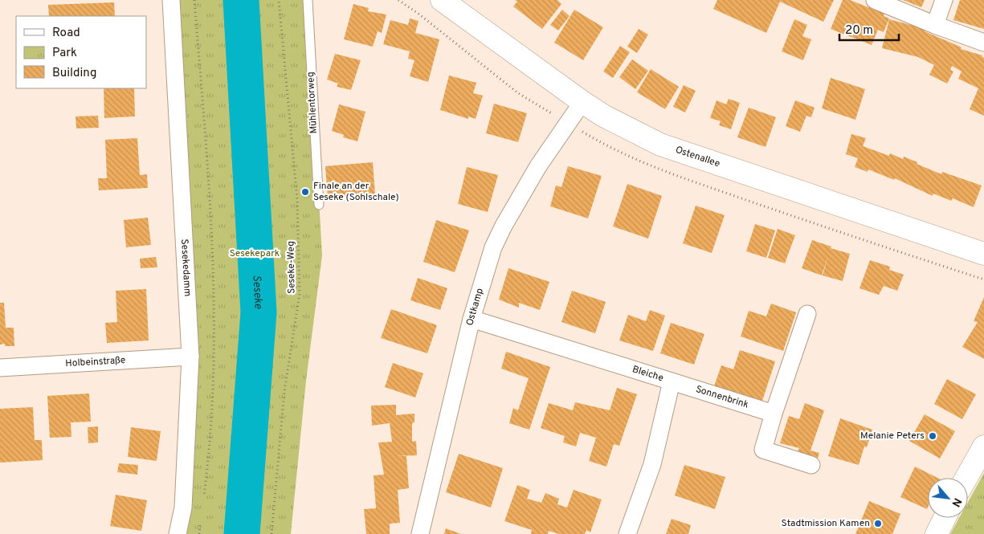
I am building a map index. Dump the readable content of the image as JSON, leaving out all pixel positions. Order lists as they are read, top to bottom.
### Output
{
  "streets": {
    "street": [
      "Ostenallee",
      "Sesekedamm",
      "Ostkamp",
      "Holbeinstraße",
      "Bleiche",
      "Sonnenbrink"
    ],
    "lane": ["Mühlentorweg"],
    "path": ["Seseke-Weg"]
  },
  "crossings": [
    ["Ostenallee", "Ostkamp"],
    ["Sesekedamm", "Holbeinstraße"],
    ["Ostkamp", "Bleiche"],
    ["Bleiche", "Sonnenbrink"]
  ],
  "water": ["Seseke"],
  "parks": ["Sesekepark"],
  "places": ["Finale an der Seseke (Sohlschale)", "Melanie Peters", "Stadtmission Kamen"],
  "legend": ["Road", "Park", "Building"],
  "scale_bar": "20 m",
  "north": "bottom right"
}
